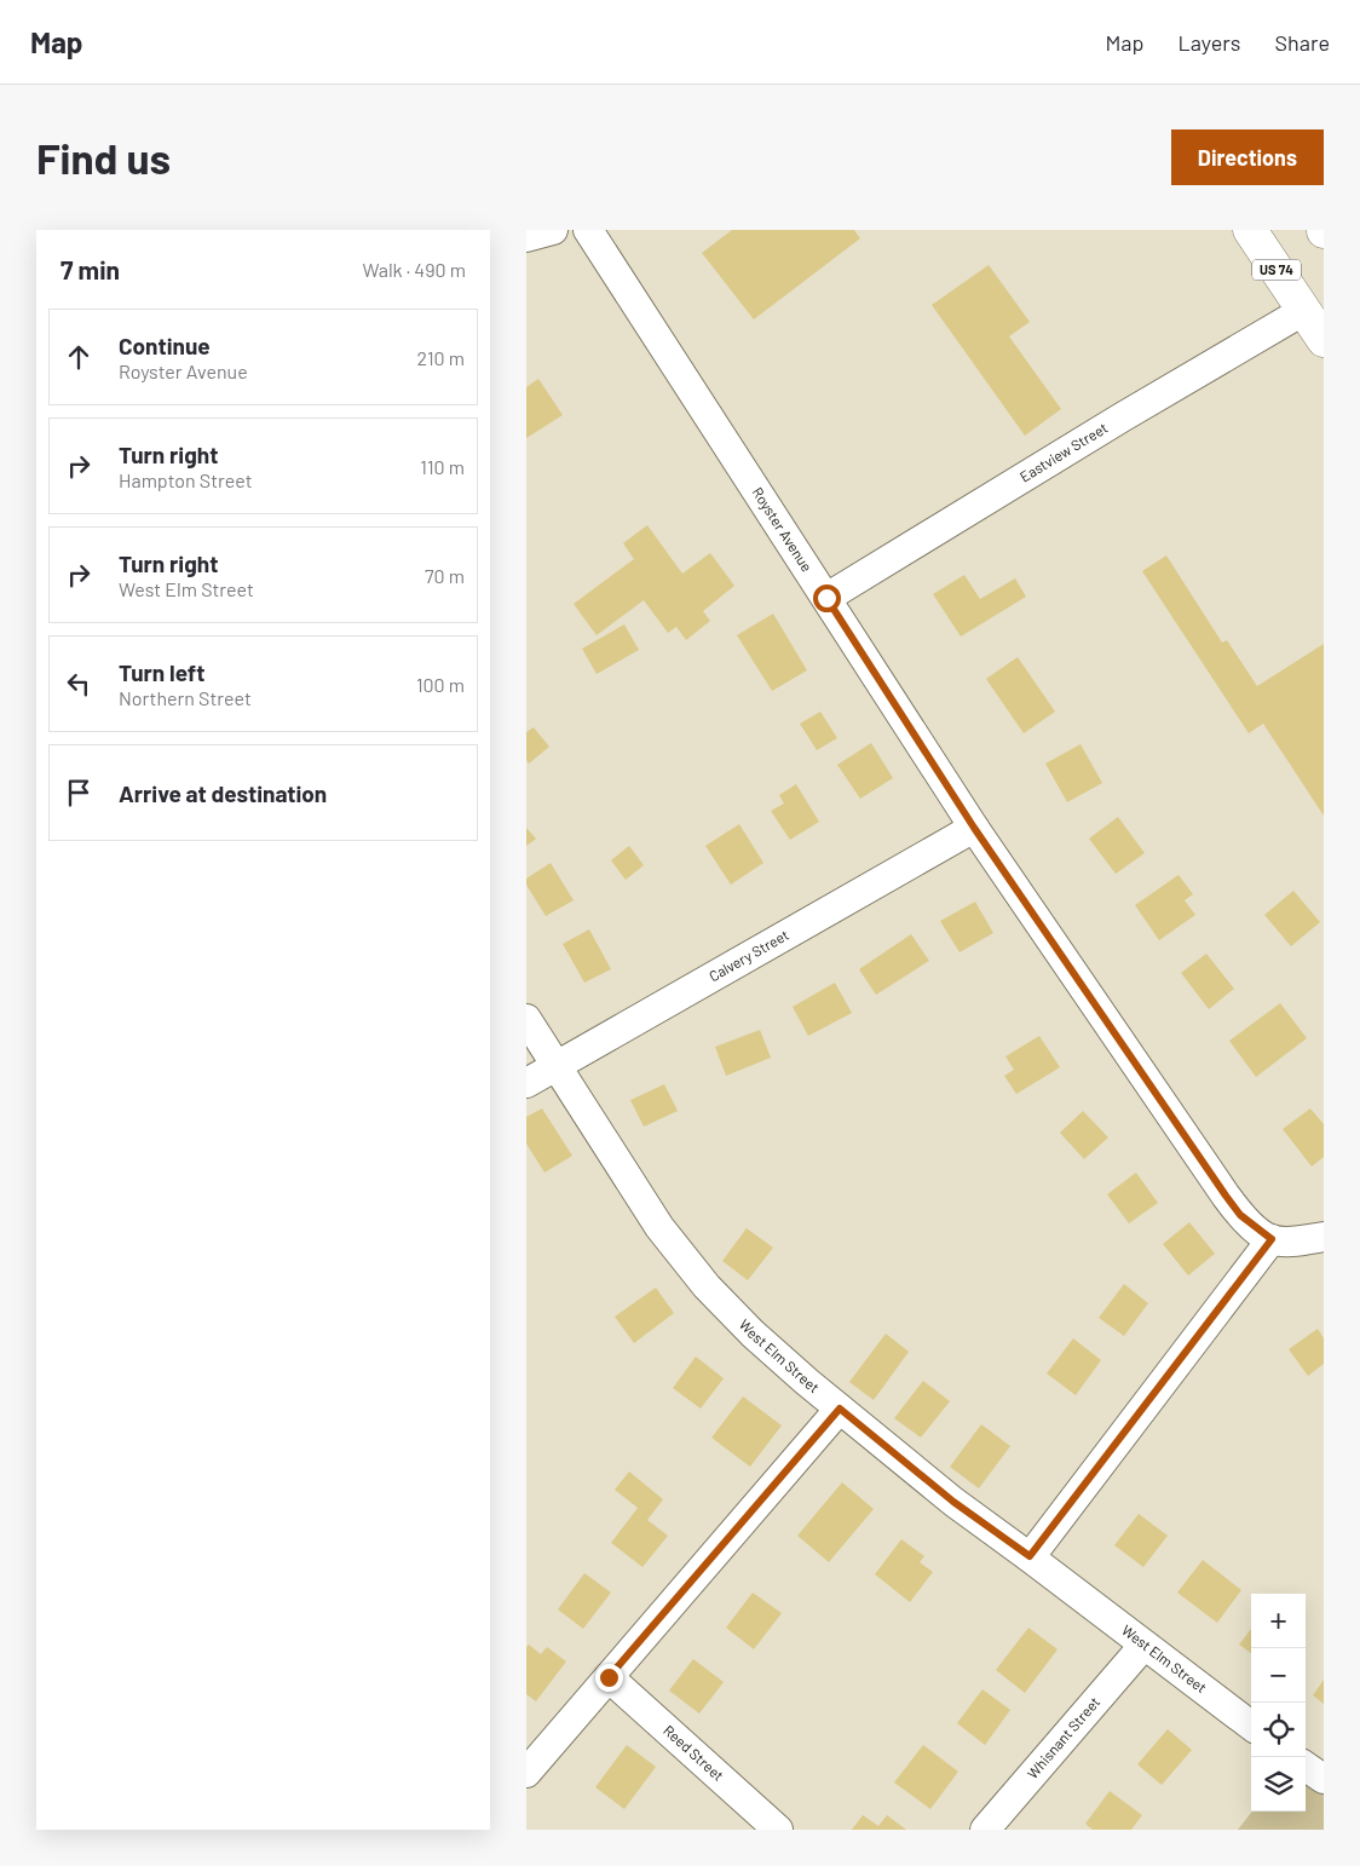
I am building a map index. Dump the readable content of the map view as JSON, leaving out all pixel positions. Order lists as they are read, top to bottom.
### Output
{
  "streets": {
    "highway": ["US 74"],
    "street": [
      "Eastview Street",
      "Royster Avenue",
      "Calvery Street",
      "West Elm Street",
      "Whisnant Street",
      "Reed Street"
    ]
  },
  "crossings": [
    ["US 74", "Eastview Street"],
    ["Eastview Street", "Royster Avenue"],
    ["Royster Avenue", "Calvery Street"],
    ["Calvery Street", "West Elm Street"],
    ["West Elm Street", "Whisnant Street"]
  ],
  "page": {
    "header": "Map",
    "nav": ["Map", "Layers", "Share"],
    "buttons": "Directions",
    "title": "Find us",
    "heading": ["7 min", "Walk · 490 m"],
    "list": [
      ["Continue", "Royster Avenue", "210 m"],
      ["Turn right", "Hampton Street", "110 m"],
      ["Turn right", "West Elm Street", "70 m"],
      ["Turn left", "Northern Street", "100 m"],
      "Arrive at destination"
    ],
    "map_buttons": ["+", "−"]
  }
}
